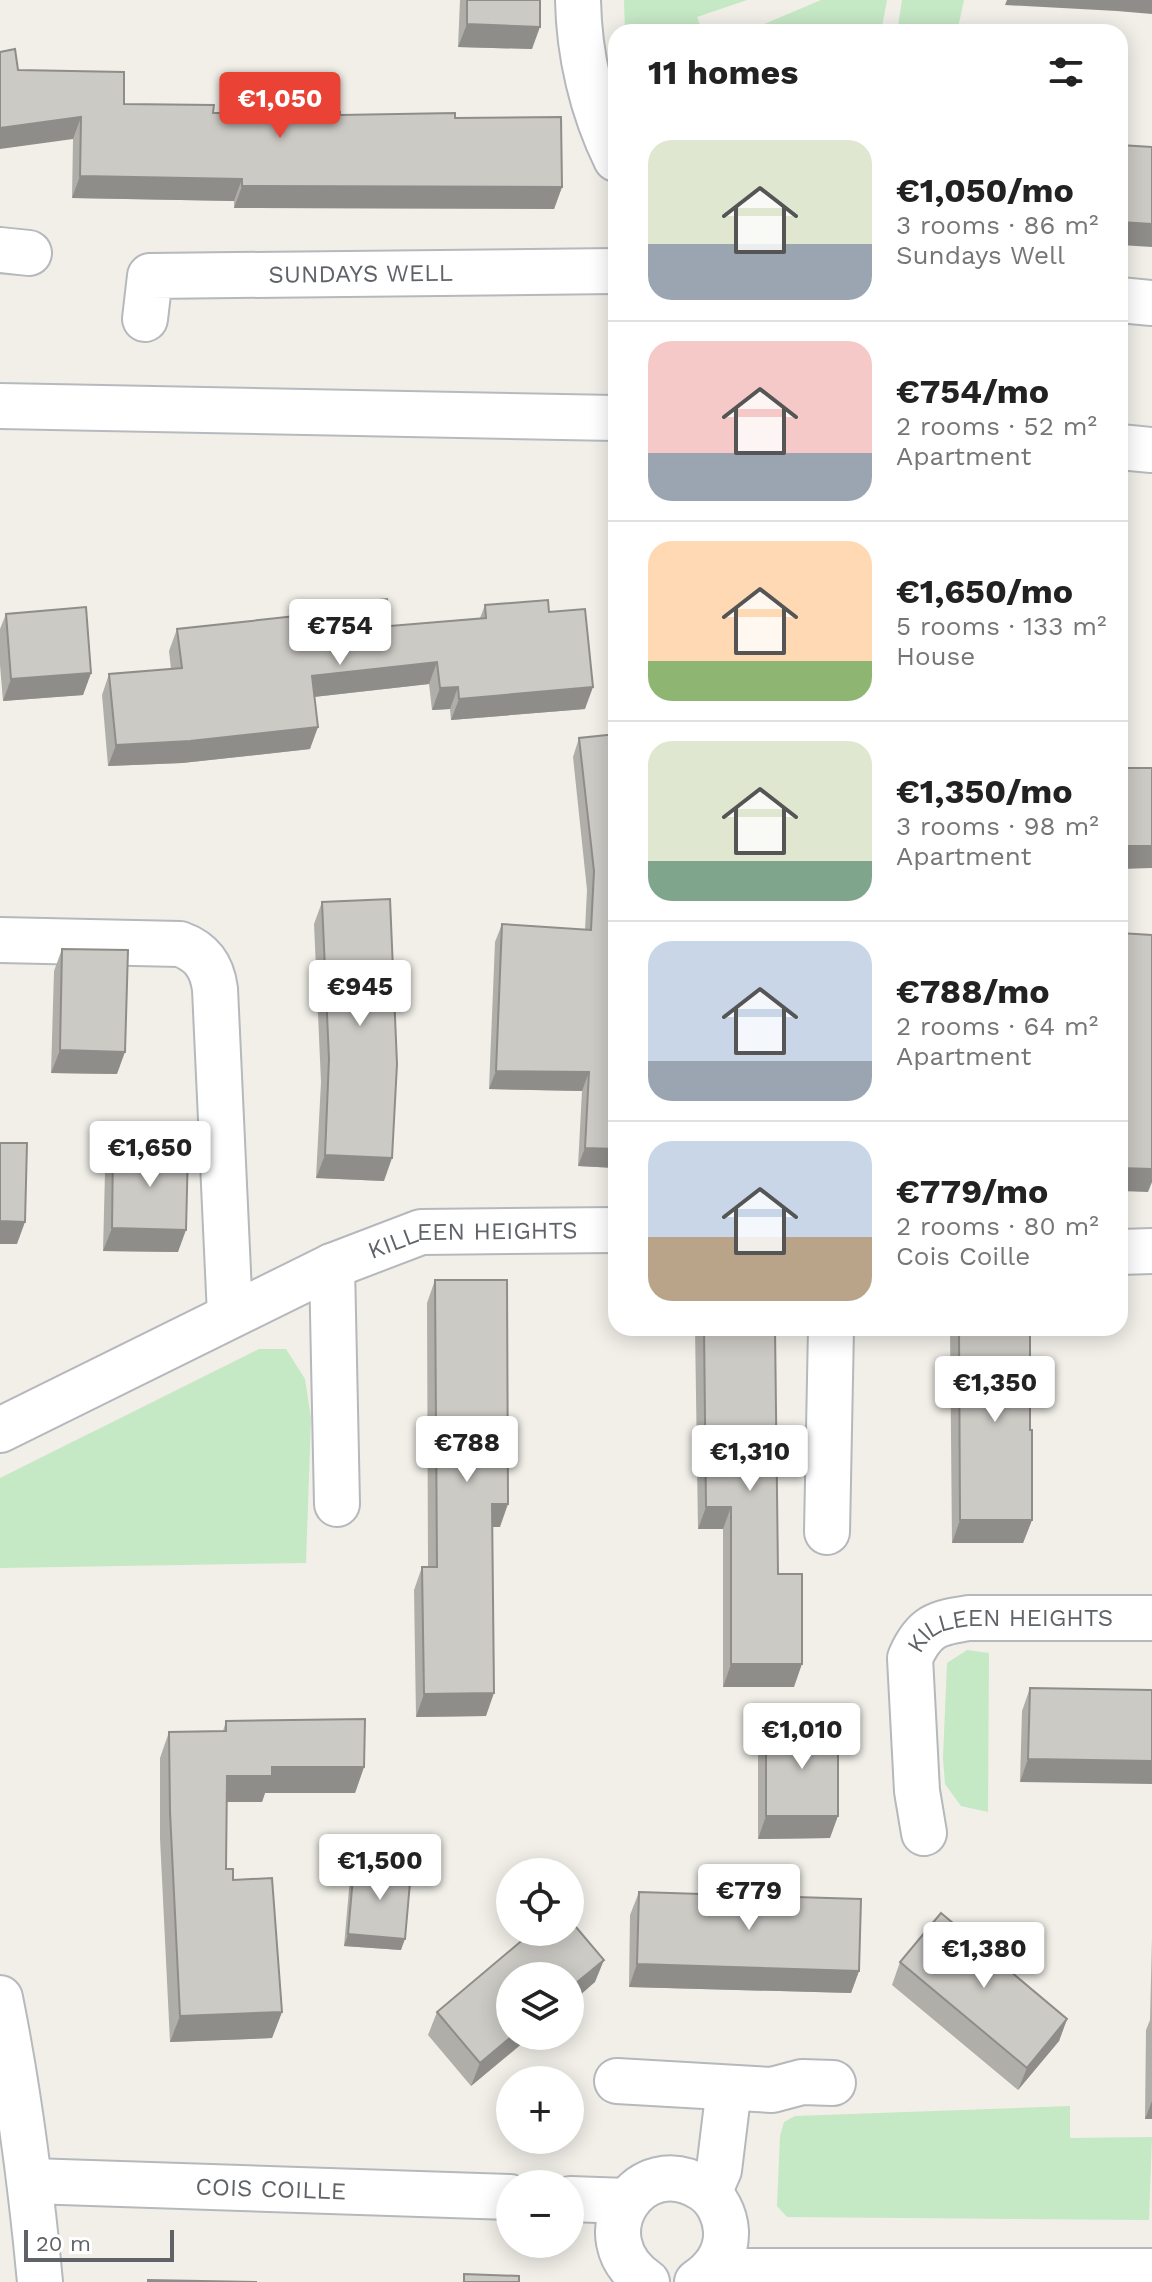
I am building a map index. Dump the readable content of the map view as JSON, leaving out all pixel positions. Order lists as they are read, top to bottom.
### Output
{
  "streets": {
    "street": ["SUNDAYS WELL", "KILLEEN HEIGHTS", "COIS COILLE"]
  },
  "scale_bar": "20 m",
  "page": {
    "heading": "11 homes",
    "price": [
      "€1,050",
      "€754",
      "€945",
      "€1,650",
      "€1,350",
      "€788",
      "€1,310",
      "€1,010",
      "€1,500",
      "€779",
      "€1,380"
    ],
    "list": [
      {
        "name": "€1,050/mo",
        "note": "3 rooms · 86 m² · Sundays Well"
      },
      {
        "name": "€754/mo",
        "note": "2 rooms · 52 m² · Apartment"
      },
      {
        "name": "€1,650/mo",
        "note": "5 rooms · 133 m² · House"
      },
      {
        "name": "€1,350/mo",
        "note": "3 rooms · 98 m² · Apartment"
      },
      {
        "name": "€788/mo",
        "note": "2 rooms · 64 m² · Apartment"
      },
      {
        "name": "€779/mo",
        "note": "2 rooms · 80 m² · Cois Coille"
      }
    ],
    "map_buttons": ["+", "−"],
    "scale": "20 m"
  }
}
